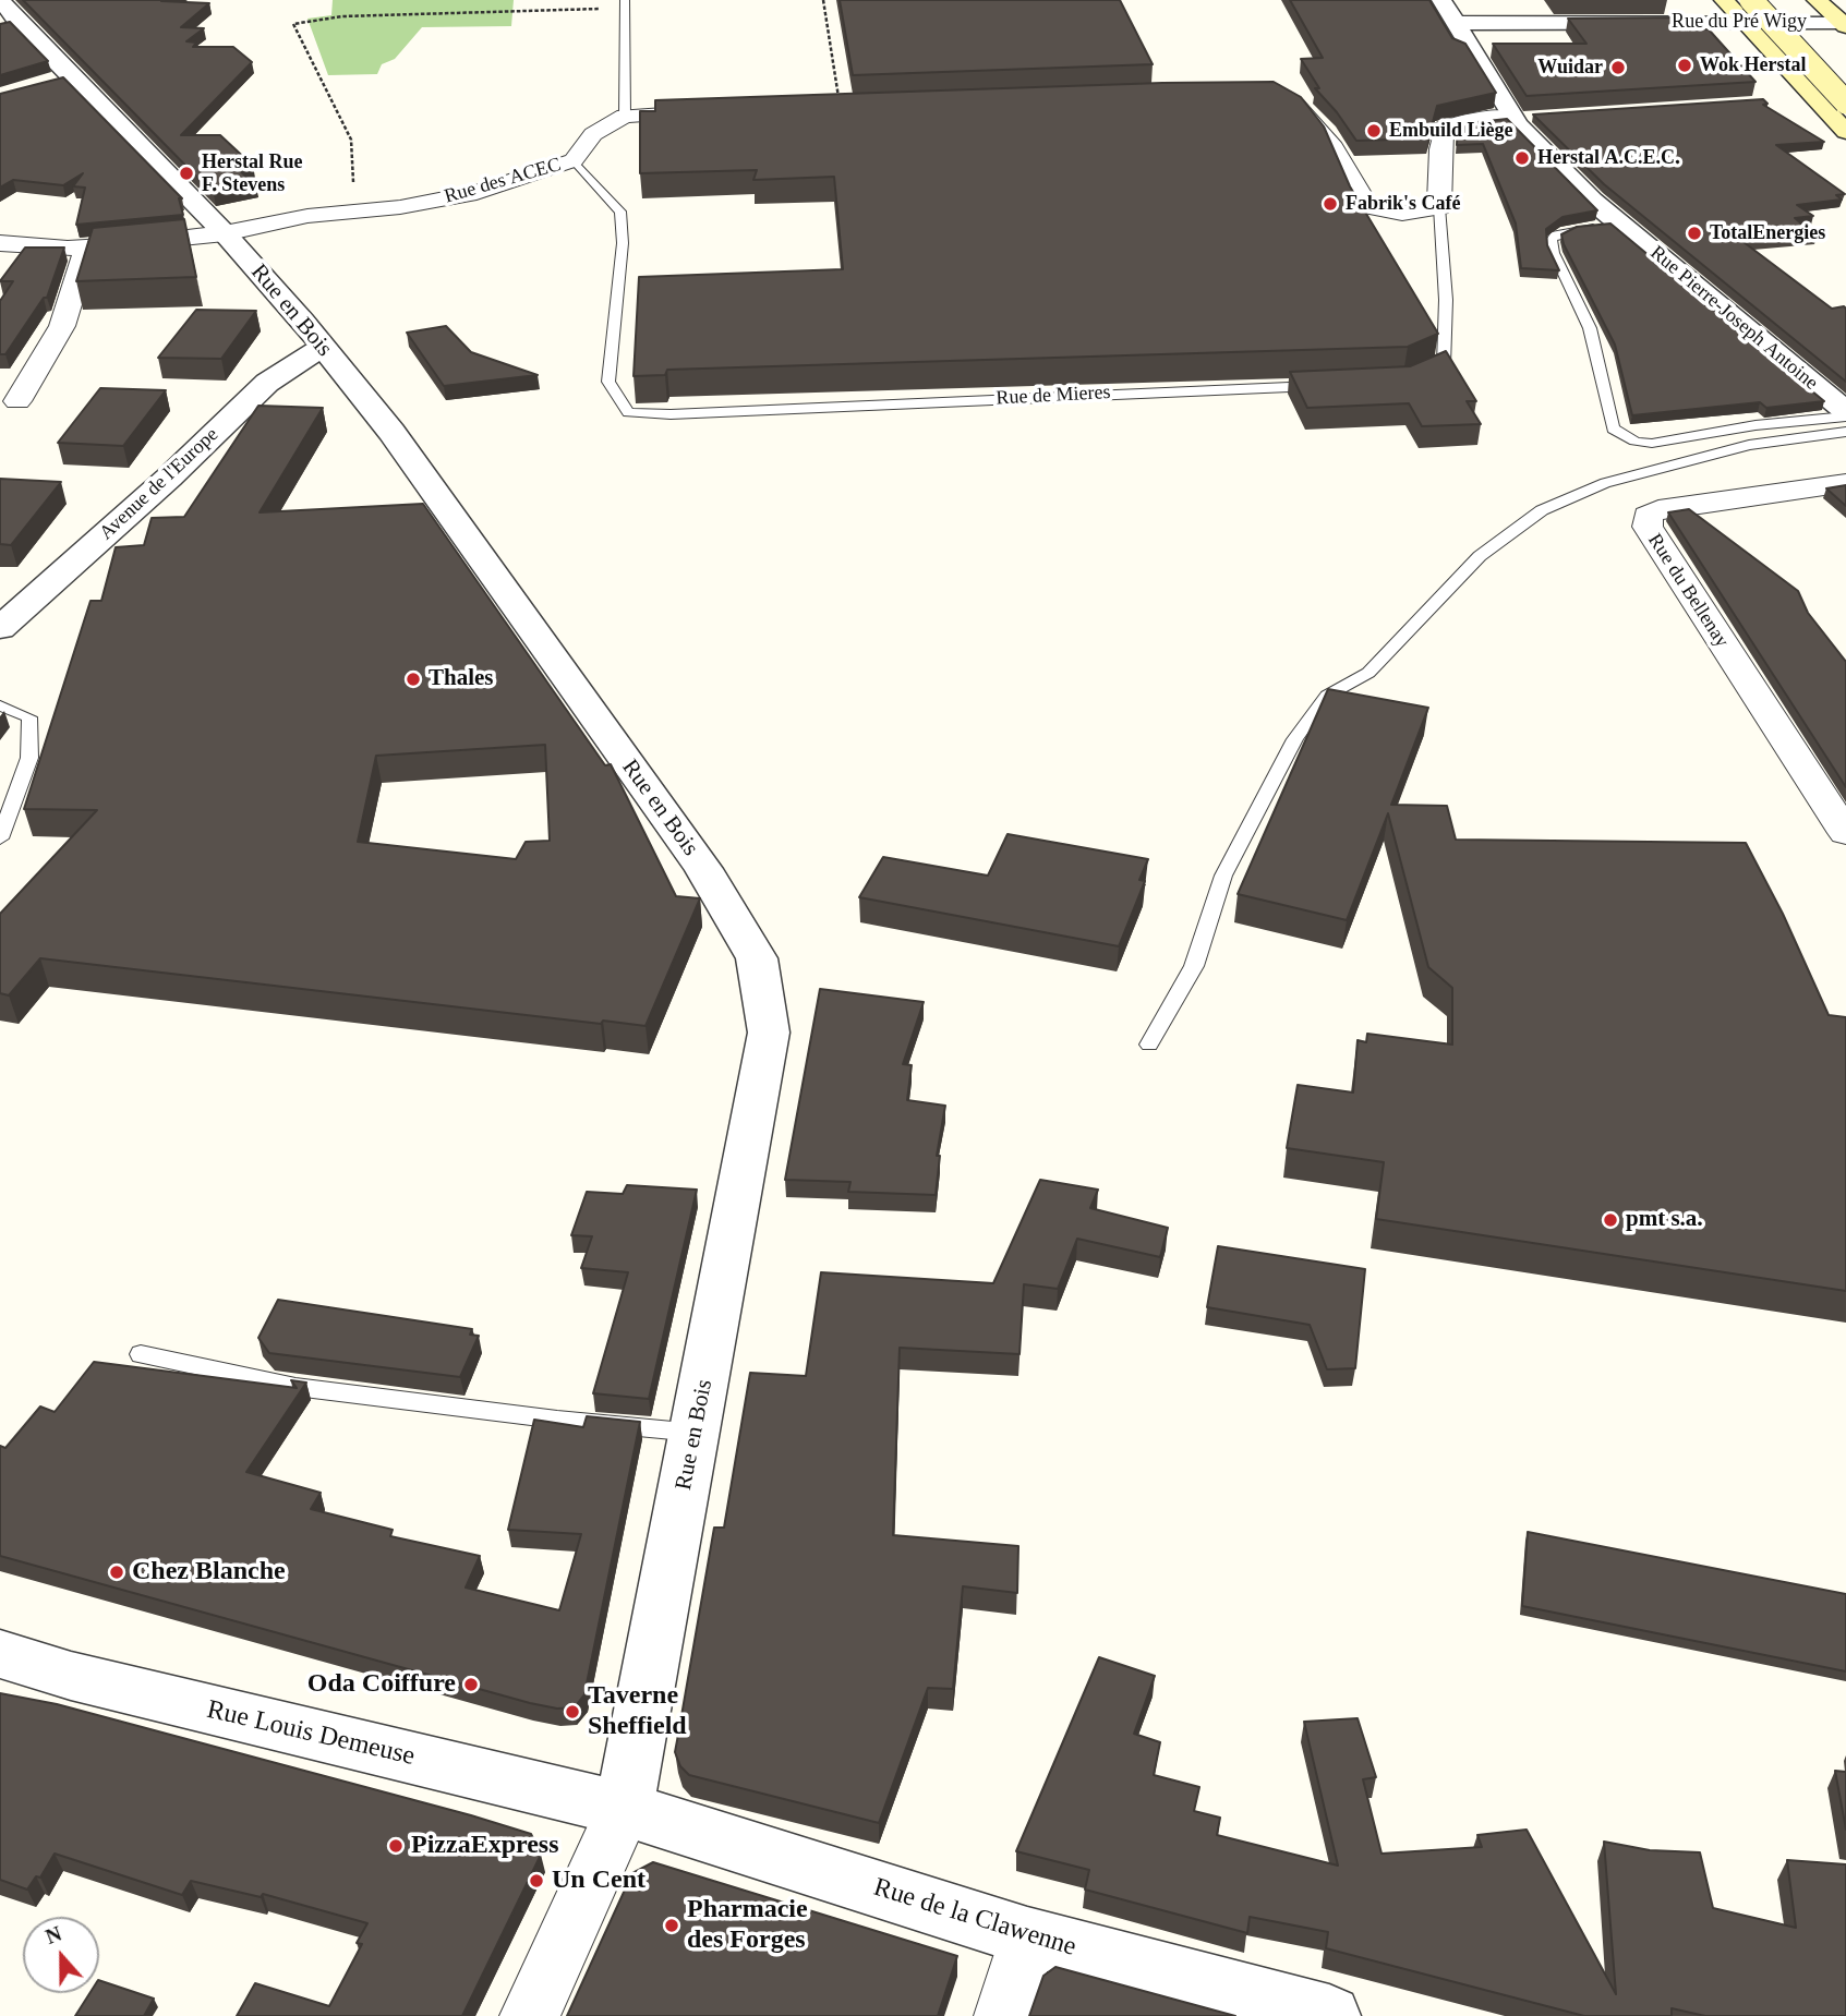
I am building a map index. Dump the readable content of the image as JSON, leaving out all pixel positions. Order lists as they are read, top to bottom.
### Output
{
  "streets": {
    "street": [
      "Rue du Pré Wigy",
      "Rue des ACEC",
      "Rue en Bois",
      "Rue Pierre-Joseph Antoine",
      "Avenue de l'Europe",
      "Rue du Bellenay",
      "Rue Louis Demeuse",
      "Rue de la Clawenne"
    ],
    "lane": ["Rue de Mieres"]
  },
  "crossings": [
    ["Rue du Pré Wigy", "Rue Pierre-Joseph Antoine"],
    ["Rue des ACEC", "Rue en Bois"],
    ["Rue des ACEC", "Rue de Mieres"],
    ["Rue en Bois", "Avenue de l'Europe"],
    ["Rue en Bois", "Rue Louis Demeuse"],
    ["Rue en Bois", "Rue de la Clawenne"],
    ["Rue Louis Demeuse", "Rue de la Clawenne"]
  ],
  "places": [
    "Wok Herstal",
    "Wuidar",
    "Embuild Liège",
    "Herstal A.C.E.C.",
    "Herstal Rue F. Stevens",
    "Fabrik's Café",
    "TotalEnergies",
    "Thales",
    "pmt s.a.",
    "Chez Blanche",
    "Oda Coiffure",
    "Taverne Sheffield",
    "PizzaExpress",
    "Un Cent",
    "Pharmacie des Forges"
  ],
  "north": "top"
}
